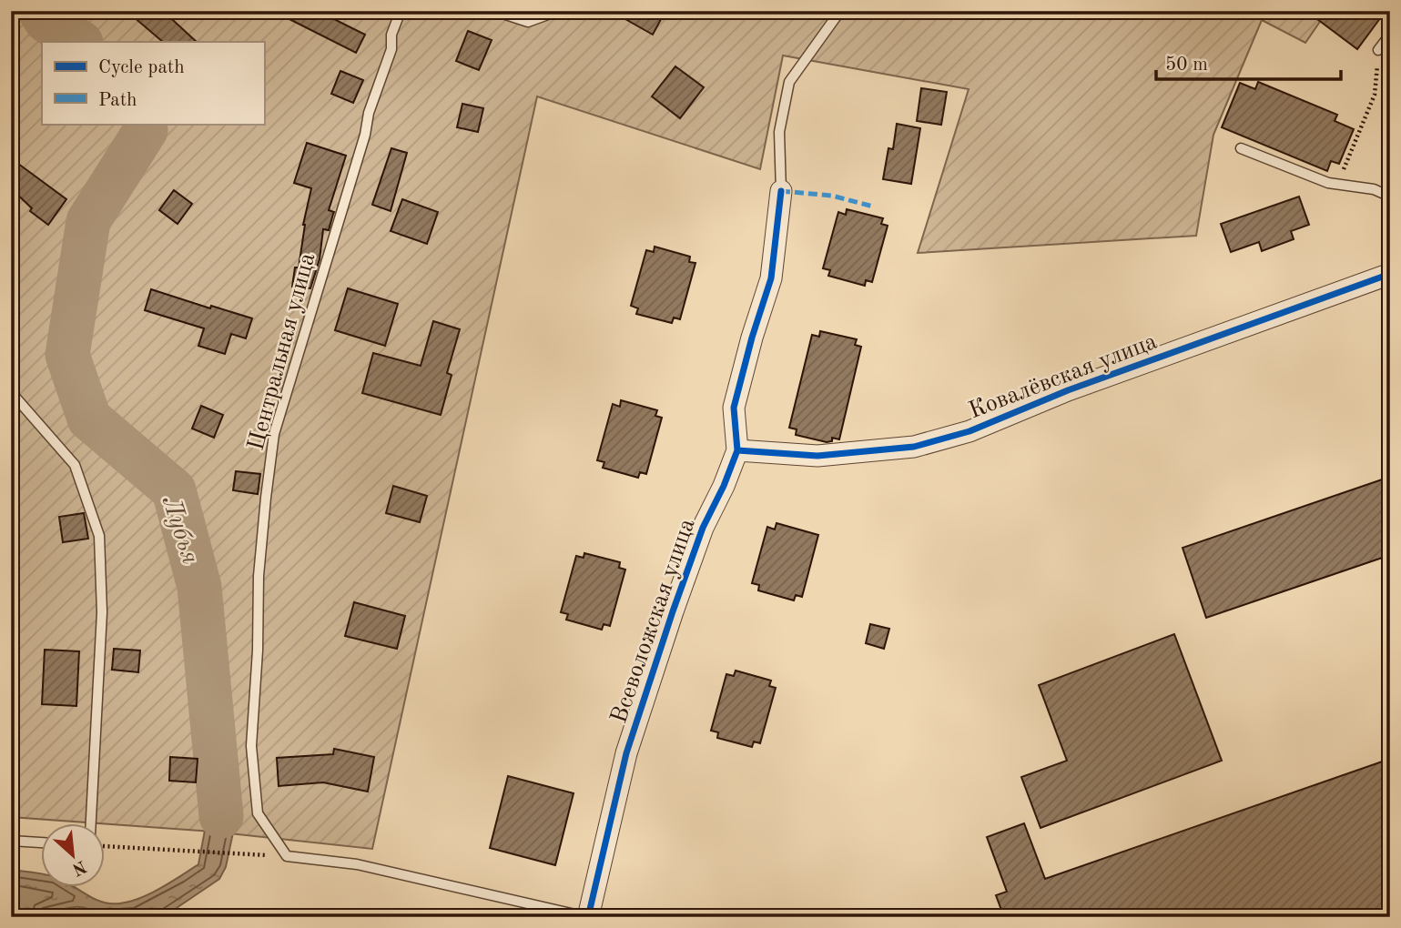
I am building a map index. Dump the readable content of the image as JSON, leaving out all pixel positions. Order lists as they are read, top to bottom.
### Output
{
  "streets": {
    "street": ["Ковалёвская улица", "Всеволожская улица"],
    "lane": ["Центральная улица"]
  },
  "crossings": [
    ["Ковалёвская улица", "Всеволожская улица"]
  ],
  "water": ["Лубья"],
  "legend": ["Cycle path", "Path"],
  "scale_bar": "50 m",
  "north": "bottom right"
}
